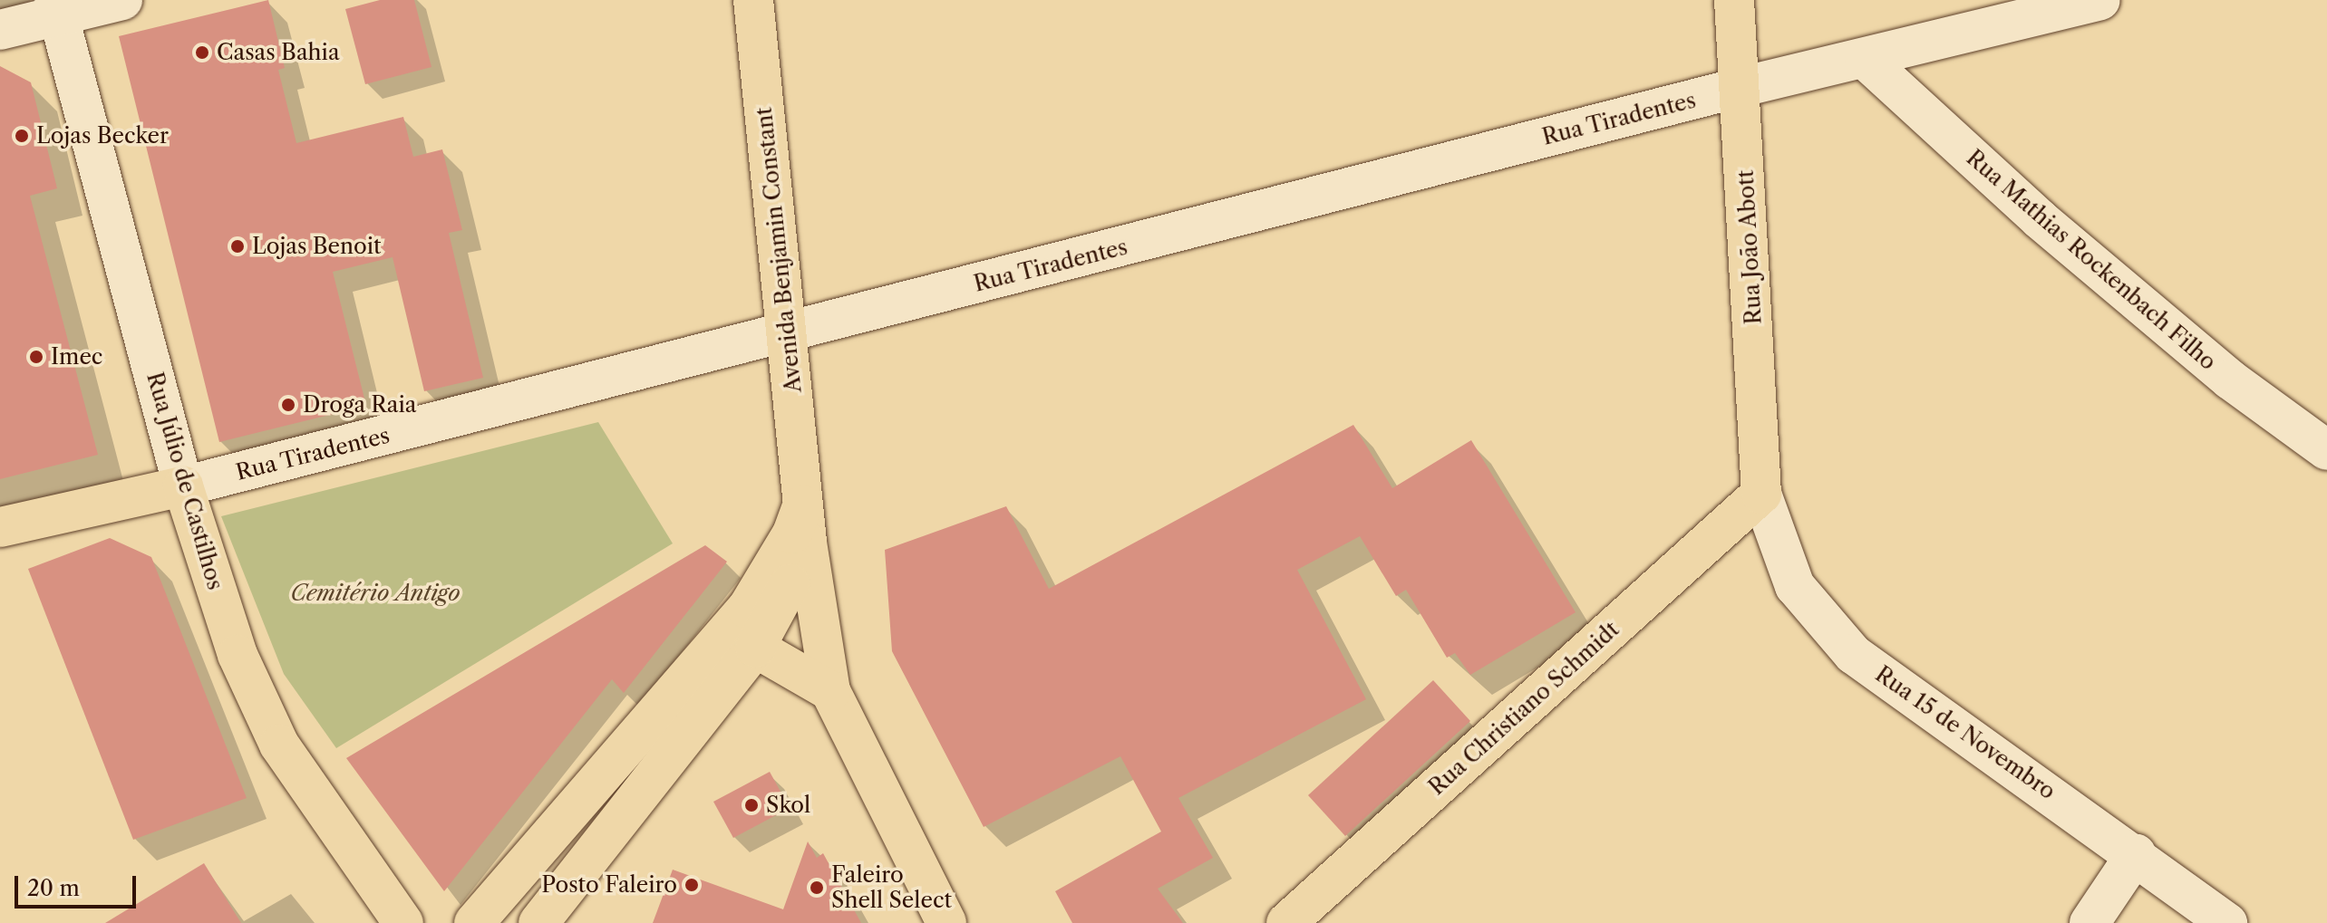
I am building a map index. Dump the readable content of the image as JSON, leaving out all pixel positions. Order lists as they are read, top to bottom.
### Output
{
  "streets": {
    "main road": [
      "Rua Tiradentes",
      "Rua João Abott",
      "Avenida Benjamin Constant",
      "Rua Júlio de Castilhos",
      "Rua Christiano Schmidt"
    ],
    "street": ["Rua Mathias Rockenbach Filho", "Rua 15 de Novembro"]
  },
  "crossings": [
    ["Rua Tiradentes", "Rua João Abott"],
    ["Rua Tiradentes", "Avenida Benjamin Constant"],
    ["Rua Tiradentes", "Rua Mathias Rockenbach Filho"],
    ["Rua Tiradentes", "Rua Júlio de Castilhos"],
    ["Rua João Abott", "Rua Christiano Schmidt"],
    ["Rua João Abott", "Rua 15 de Novembro"],
    ["Rua Christiano Schmidt", "Rua 15 de Novembro"]
  ],
  "parks": ["Cemitério Antigo"],
  "places": [
    "Casas Bahia",
    "Lojas Becker",
    "Lojas Benoit",
    "Imec",
    "Droga Raia",
    "Skol",
    "Posto Faleiro",
    "Faleiro Shell Select"
  ],
  "scale_bar": "20 m"
}
